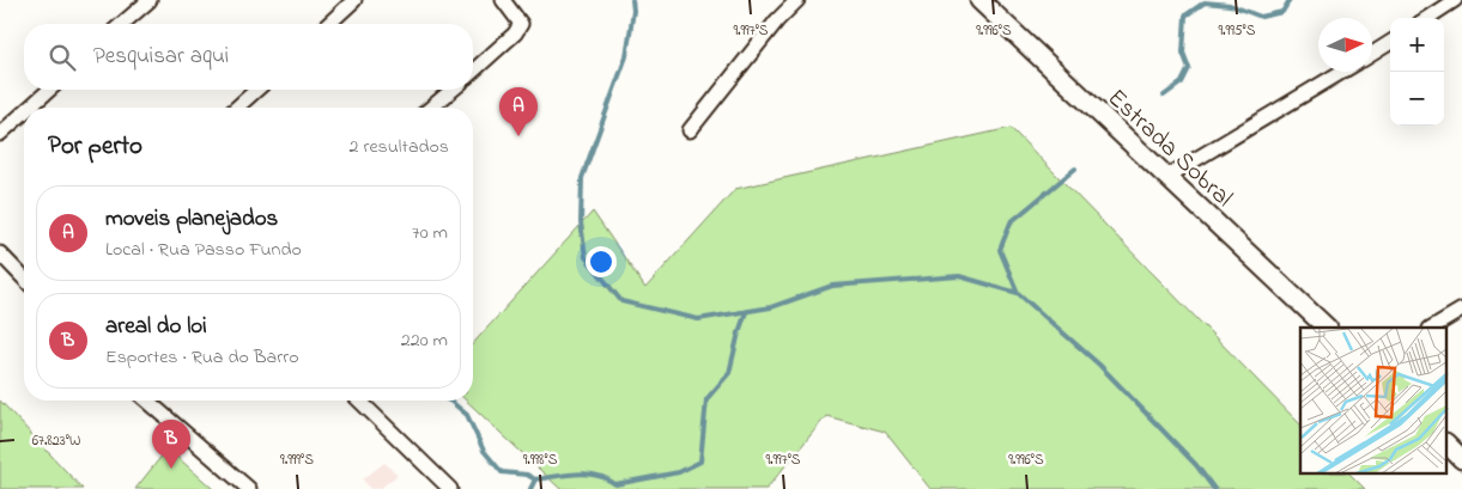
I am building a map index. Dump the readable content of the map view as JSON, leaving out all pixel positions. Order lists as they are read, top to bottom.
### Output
{
  "streets": {
    "street": ["Estrada Sobral"]
  },
  "north": "right",
  "page": {
    "map_buttons": ["+", "−"],
    "search": "Pesquisar aqui",
    "pins": ["A", "B"],
    "heading": ["Por perto", "2 resultados"],
    "list": [
      {
        "mark": "A",
        "name": "moveis planejados",
        "note": "Local · Rua Passo Fundo",
        "value": "70 m"
      },
      {
        "mark": "B",
        "name": "areal do loi",
        "note": "Esportes · Rua do Barro",
        "value": "220 m"
      }
    ]
  },
  "coordinates": [
    "9.997°S",
    "9.996°S",
    "9.995°S",
    "67.823°W",
    "9.999°S",
    "9.998°S"
  ]
}
